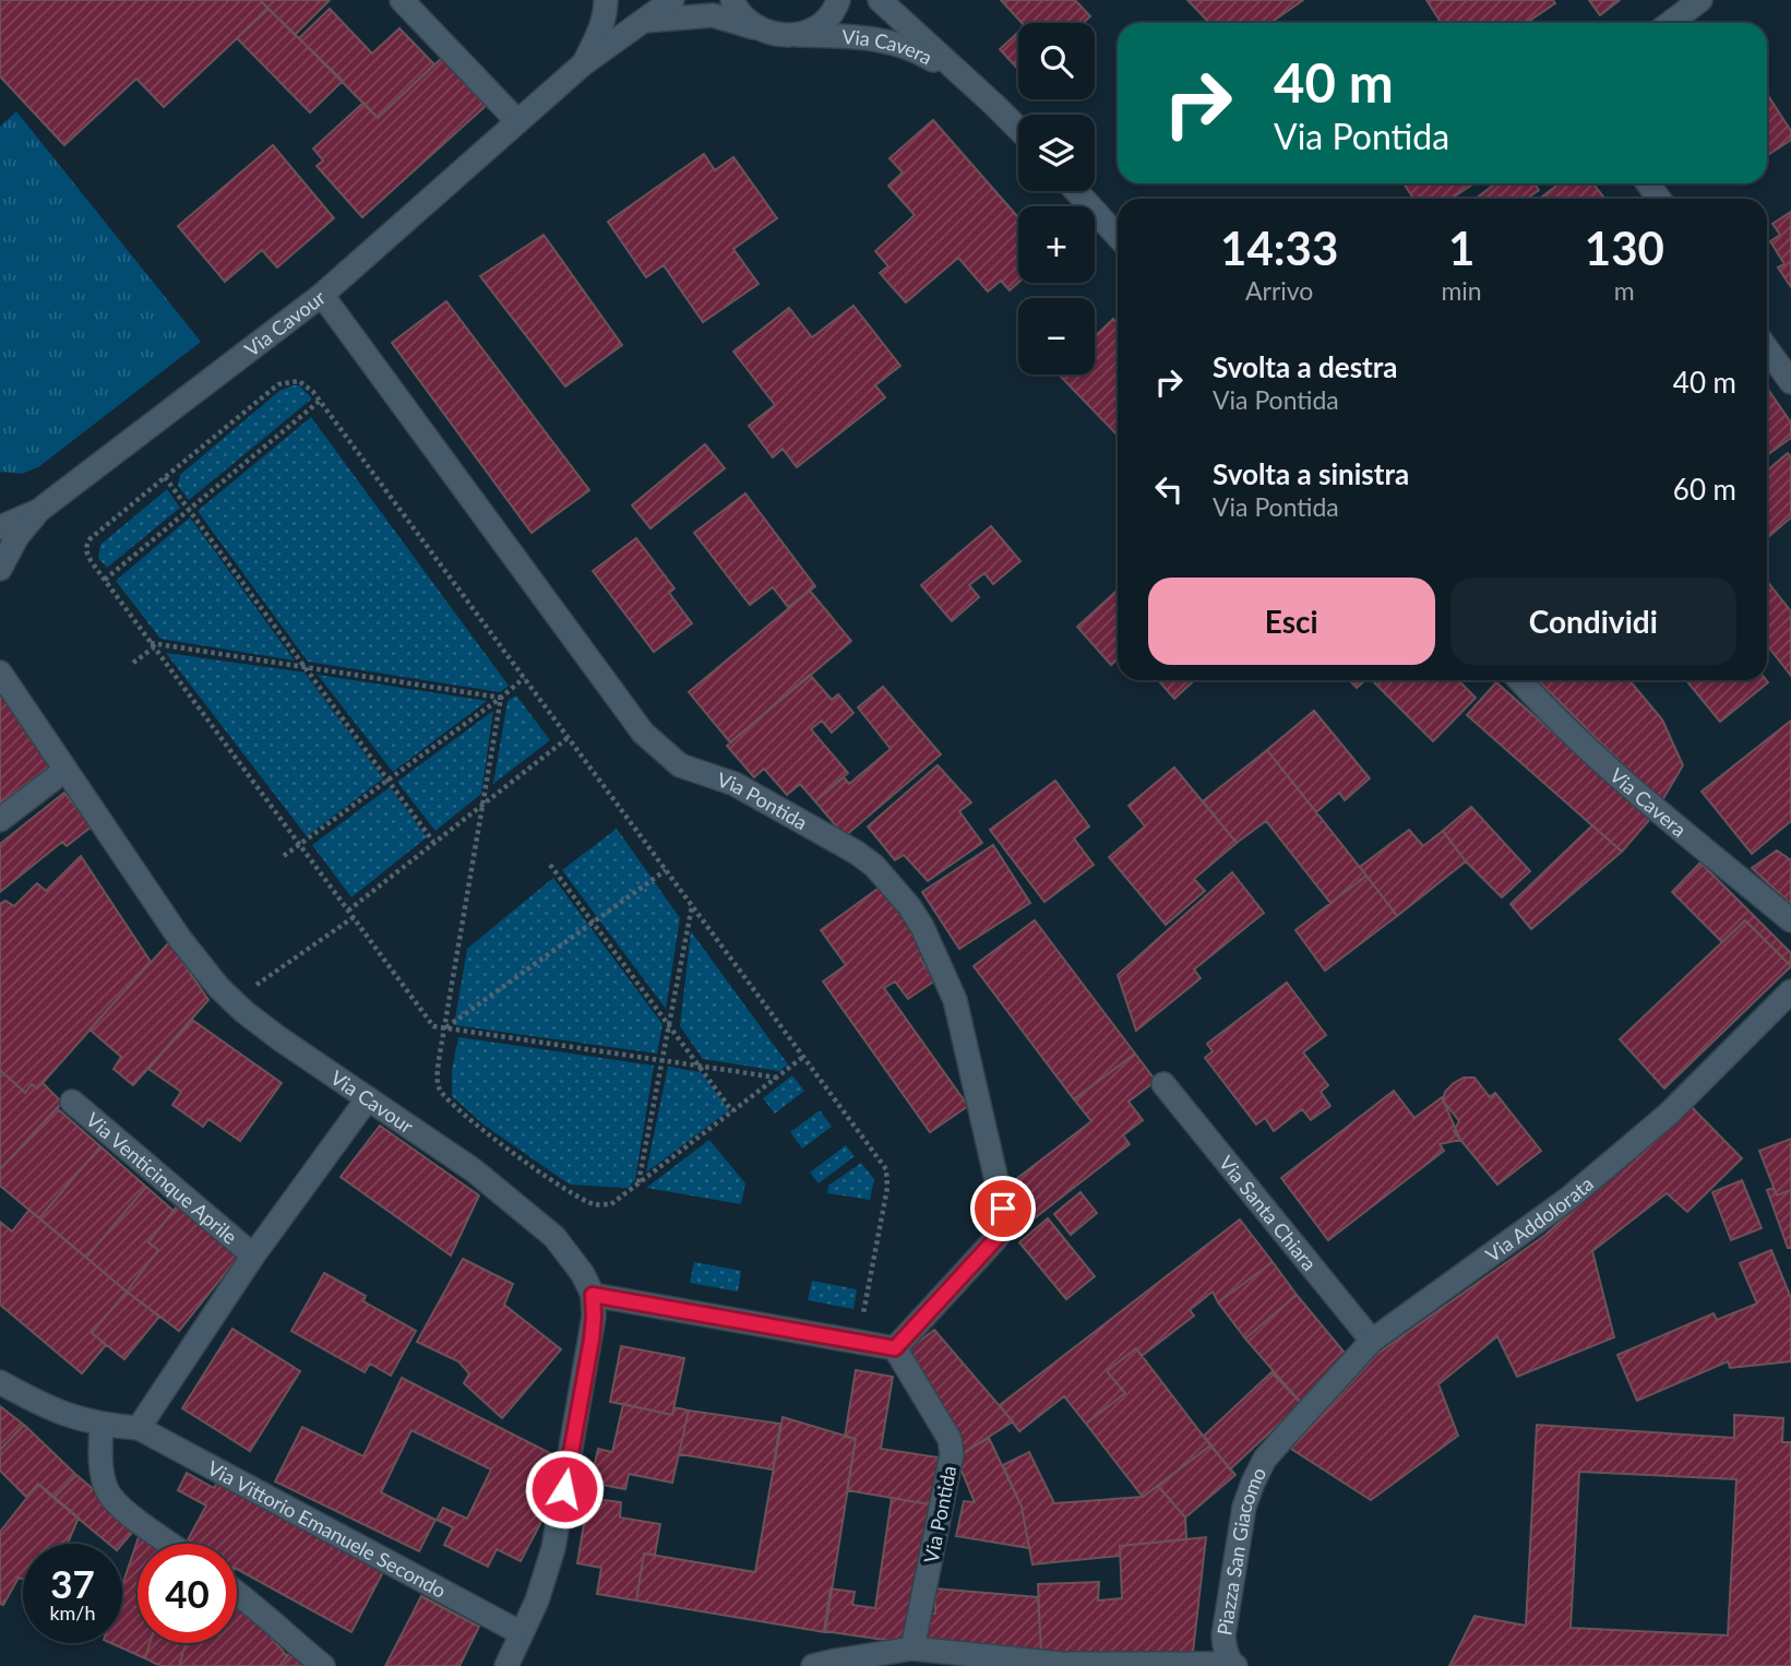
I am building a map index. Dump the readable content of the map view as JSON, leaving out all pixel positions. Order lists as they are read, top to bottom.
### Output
{
  "streets": {
    "street": [
      "Via Cavera",
      "Via Cavour",
      "Via Pontida",
      "Via Venticinque Aprile",
      "Via Santa Chiara",
      "Via Addolorata",
      "Via Vittorio Emanuele Secondo",
      "Piazza San Giacomo"
    ]
  },
  "crossings": [
    ["Via Cavera", "Via Cavour"],
    ["Via Cavour", "Via Pontida"],
    ["Via Cavour", "Via Venticinque Aprile"],
    ["Via Venticinque Aprile", "Via Vittorio Emanuele Secondo"],
    ["Via Santa Chiara", "Via Addolorata"],
    ["Via Addolorata", "Piazza San Giacomo"]
  ],
  "page": {
    "map_buttons": ["+", "−"],
    "turn": ["40 m", "Via Pontida"],
    "eta": [
      "14:33",
      "Arrivo",
      "1",
      "min",
      "130",
      "m"
    ],
    "list": [
      {
        "name": "Svolta a destra",
        "note": "Via Pontida",
        "value": "40 m"
      },
      {
        "name": "Svolta a sinistra",
        "note": "Via Pontida",
        "value": "60 m"
      }
    ],
    "buttons": ["Esci", "Condividi"],
    "speed": "37 km/h",
    "limit": "40"
  }
}
